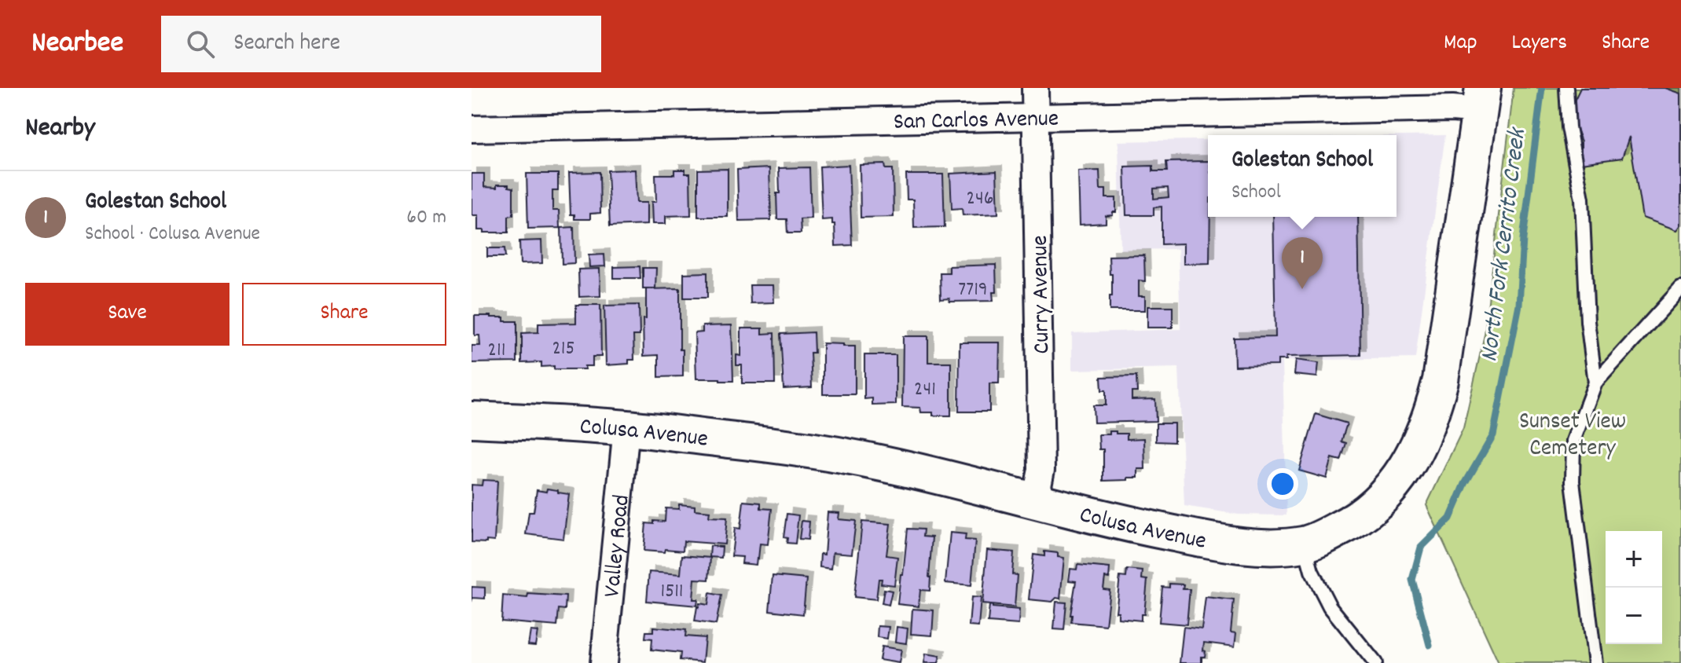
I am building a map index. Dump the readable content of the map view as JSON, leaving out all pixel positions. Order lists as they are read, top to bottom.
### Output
{
  "streets": {
    "street": [
      "San Carlos Avenue",
      "Curry Avenue",
      "Colusa Avenue",
      "Valley Road"
    ]
  },
  "crossings": [
    ["San Carlos Avenue", "Curry Avenue"],
    ["San Carlos Avenue", "Colusa Avenue"],
    ["Curry Avenue", "Colusa Avenue"],
    ["Colusa Avenue", "Valley Road"]
  ],
  "water": ["North Fork Cerrito Creek"],
  "parks": ["Sunset View Cemetery"],
  "house_numbers": [
    "246",
    "7719",
    "215",
    "211",
    "241",
    "1511"
  ],
  "page": {
    "header": "Nearbee",
    "search": "Search here",
    "nav": ["Map", "Layers", "Share"],
    "heading": "Nearby",
    "popup": ["Golestan School", "School"],
    "list": [
      {
        "mark": "1",
        "name": "Golestan School",
        "note": "School · Colusa Avenue",
        "value": "60 m"
      }
    ],
    "pins": "1",
    "buttons": ["Save", "Share"],
    "map_buttons": ["+", "−"]
  }
}
